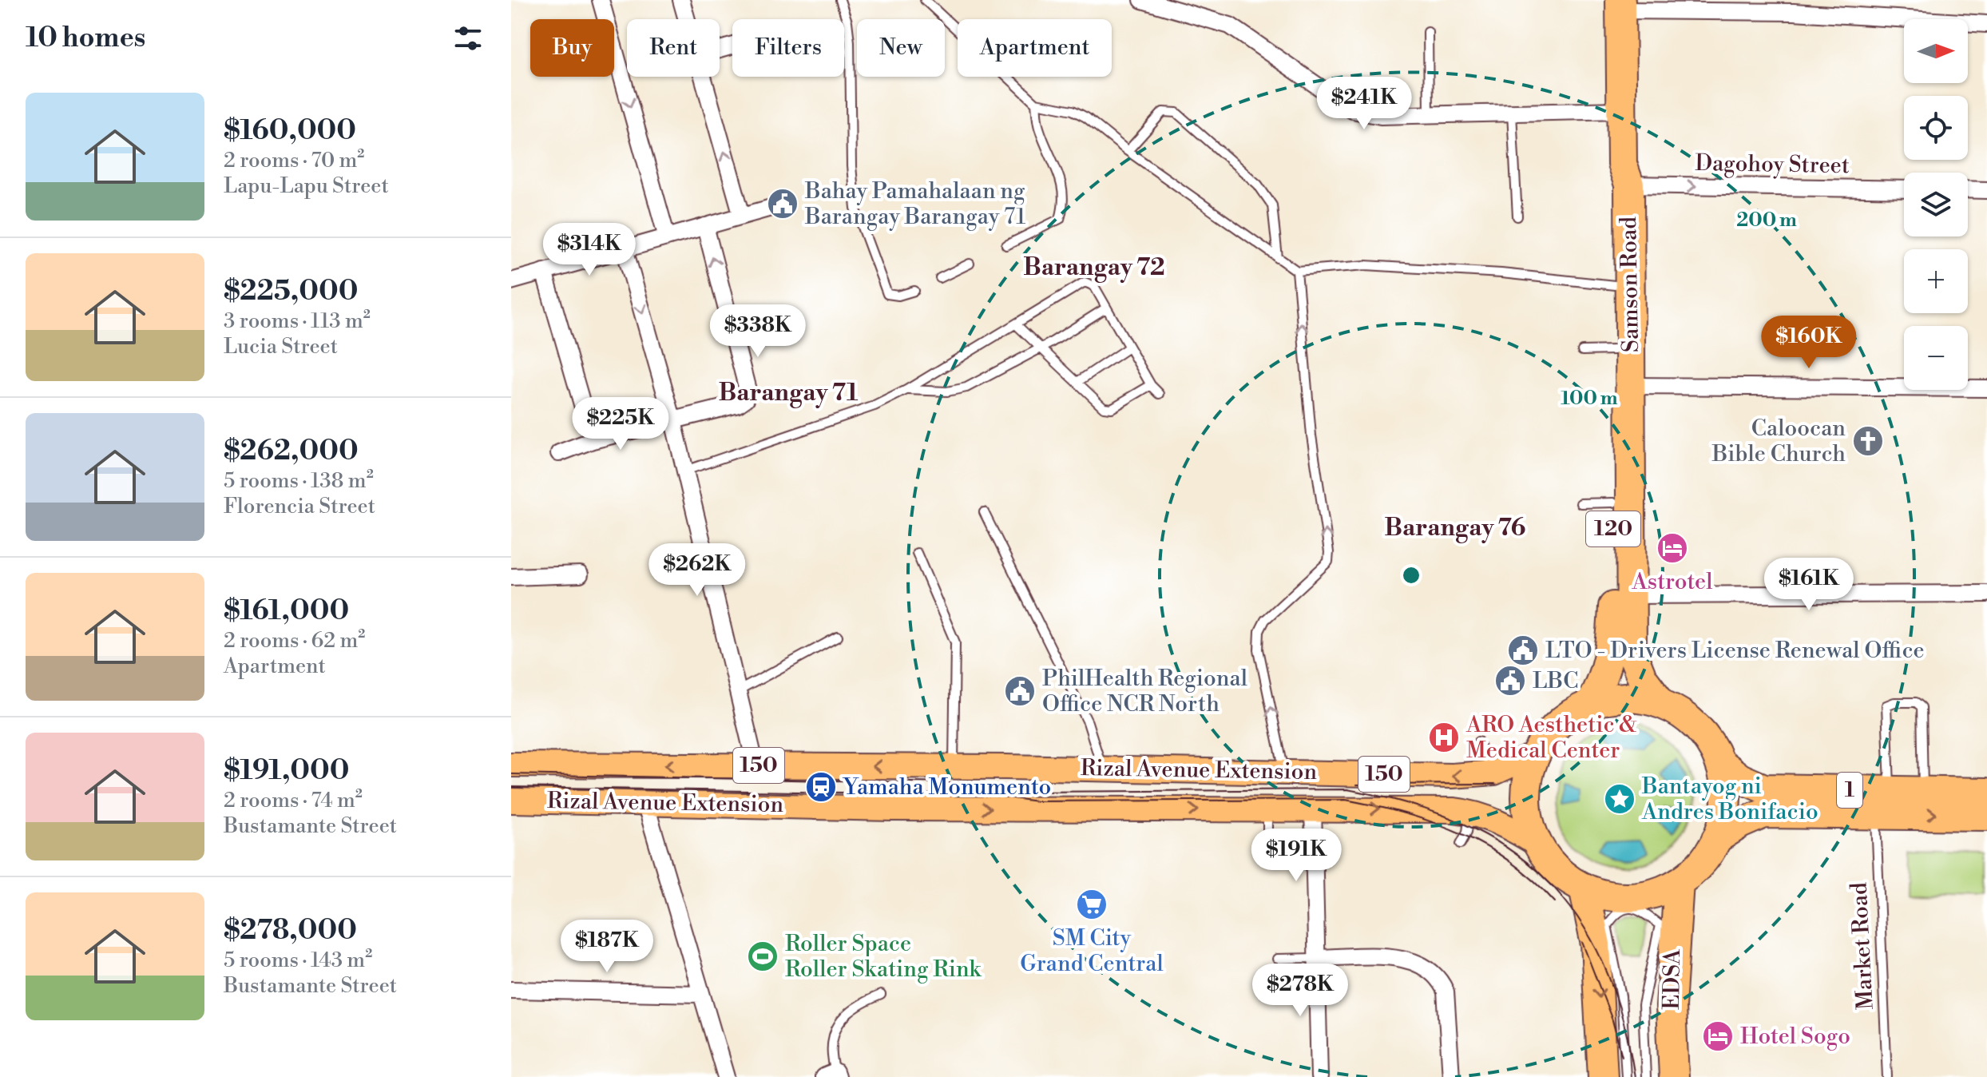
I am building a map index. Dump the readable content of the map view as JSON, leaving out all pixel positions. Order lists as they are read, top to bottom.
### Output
{
  "streets": {
    "highway": [
      "Samson Road",
      "120",
      "1",
      "EDSA"
    ],
    "main road": ["150", "Rizal Avenue Extension"],
    "street": ["Dagohoy Street"],
    "lane": ["Market Road"]
  },
  "crossings": [
    ["Dagohoy Street", "Samson Road"],
    ["Samson Road", "Rizal Avenue Extension"],
    ["Samson Road", "1"],
    ["Samson Road", "EDSA"],
    ["Rizal Avenue Extension", "1"],
    ["Rizal Avenue Extension", "EDSA"],
    ["1", "Market Road"],
    ["1", "EDSA"]
  ],
  "one_way": ["Dagohoy Street"],
  "districts": ["Barangay 72", "Barangay 71", "Barangay 76"],
  "places": {
    "public building": [
      "Bahay Pamahalaan ng Barangay Barangay 71",
      "LTO - Drivers License Renewal Office",
      "LBC",
      "PhilHealth Regional Office NCR North"
    ],
    "church": ["Caloocan Bible Church"],
    "hotel": ["Astrotel", "Hotel Sogo"],
    "hospital": ["ARO Aesthetic & Medical Center"],
    "station": ["Yamaha Monumento"],
    "place": ["Bantayog ni Andres Bonifacio"],
    "supermarket": ["SM City Grand Central"],
    "sports": ["Roller Space Roller Skating Rink"]
  },
  "north": "right",
  "page": {
    "heading": "10 homes",
    "map_buttons": ["+", "−"],
    "chip": [
      "Buy",
      "Rent",
      "Filters",
      "New",
      "Apartment"
    ],
    "list": [
      {
        "name": "$160,000",
        "note": "2 rooms · 70 m² · Lapu-Lapu Street"
      },
      {
        "name": "$225,000",
        "note": "3 rooms · 113 m² · Lucia Street"
      },
      {
        "name": "$262,000",
        "note": "5 rooms · 138 m² · Florencia Street"
      },
      {
        "name": "$161,000",
        "note": "2 rooms · 62 m² · Apartment"
      },
      {
        "name": "$191,000",
        "note": "2 rooms · 74 m² · Bustamante Street"
      },
      {
        "name": "$278,000",
        "note": "5 rooms · 143 m² · Bustamante Street"
      }
    ],
    "price": [
      "$241K",
      "$314K",
      "$338K",
      "$160K",
      "$225K",
      "$262K",
      "$161K",
      "$191K",
      "$187K",
      "$278K"
    ]
  },
  "rings": ["200 m", "100 m"]
}
